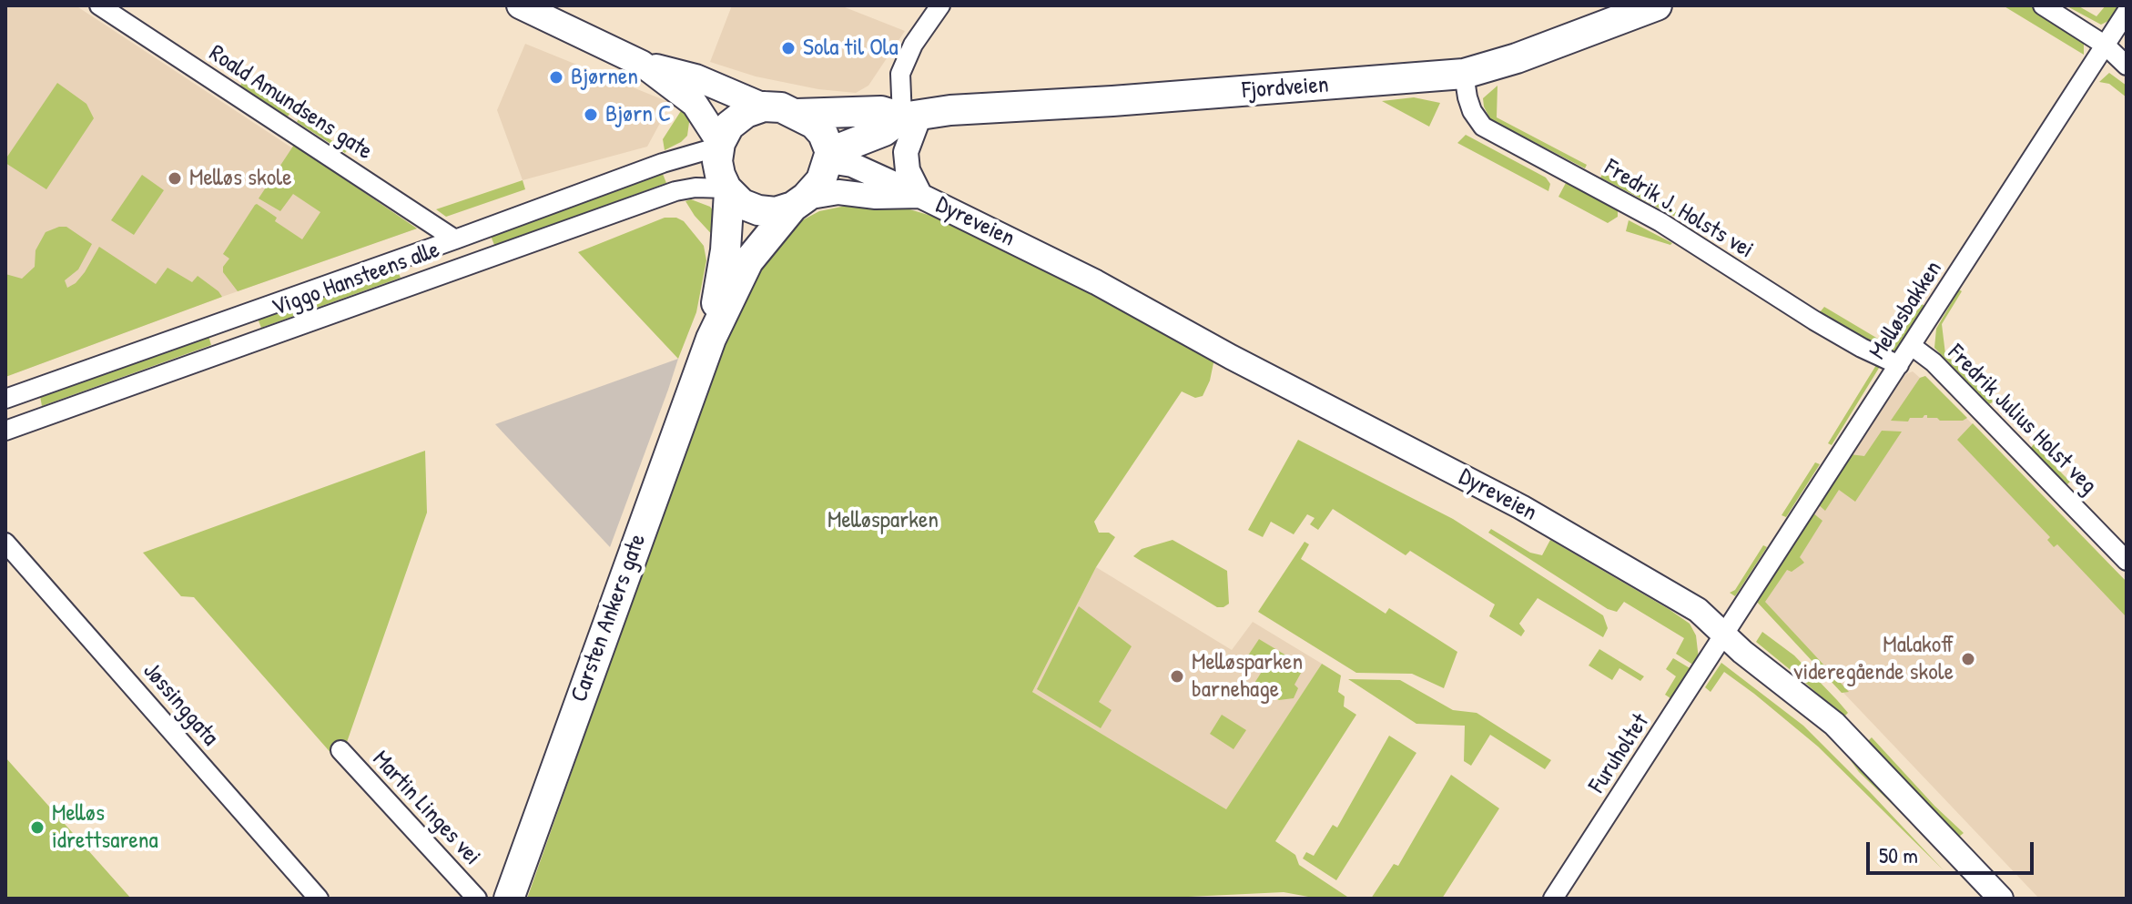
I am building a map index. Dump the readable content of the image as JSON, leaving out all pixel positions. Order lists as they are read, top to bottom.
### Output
{
  "streets": {
    "main road": ["Fjordveien", "Carsten Ankers gate"],
    "street": [
      "Roald Amundsens gate",
      "Fredrik J. Holsts vei",
      "Dyreveien",
      "Viggo Hansteens alle",
      "Melløsbakken",
      "Fredrik Julius Holst veg",
      "Jøssinggata",
      "Furuholtet",
      "Martin Linges vei"
    ]
  },
  "crossings": [
    ["Fjordveien", "Fredrik J. Holsts vei"],
    ["Fjordveien", "Dyreveien"],
    ["Fjordveien", "Viggo Hansteens alle"],
    ["Fjordveien", "Carsten Ankers gate"],
    ["Roald Amundsens gate", "Viggo Hansteens alle"],
    ["Fredrik J. Holsts vei", "Melløsbakken"],
    ["Dyreveien", "Viggo Hansteens alle"],
    ["Dyreveien", "Melløsbakken"],
    ["Dyreveien", "Carsten Ankers gate"],
    ["Dyreveien", "Furuholtet"],
    ["Viggo Hansteens alle", "Carsten Ankers gate"],
    ["Melløsbakken", "Fredrik Julius Holst veg"],
    ["Melløsbakken", "Furuholtet"]
  ],
  "parks": ["Melløsparken"],
  "places": [
    "Sola til Ola",
    "Bjørnen",
    "Bjørn C",
    "Melløs skole",
    "Malakoff videregående skole",
    "Melløsparken barnehage",
    "Melløs idrettsarena"
  ],
  "scale_bar": "50 m"
}
